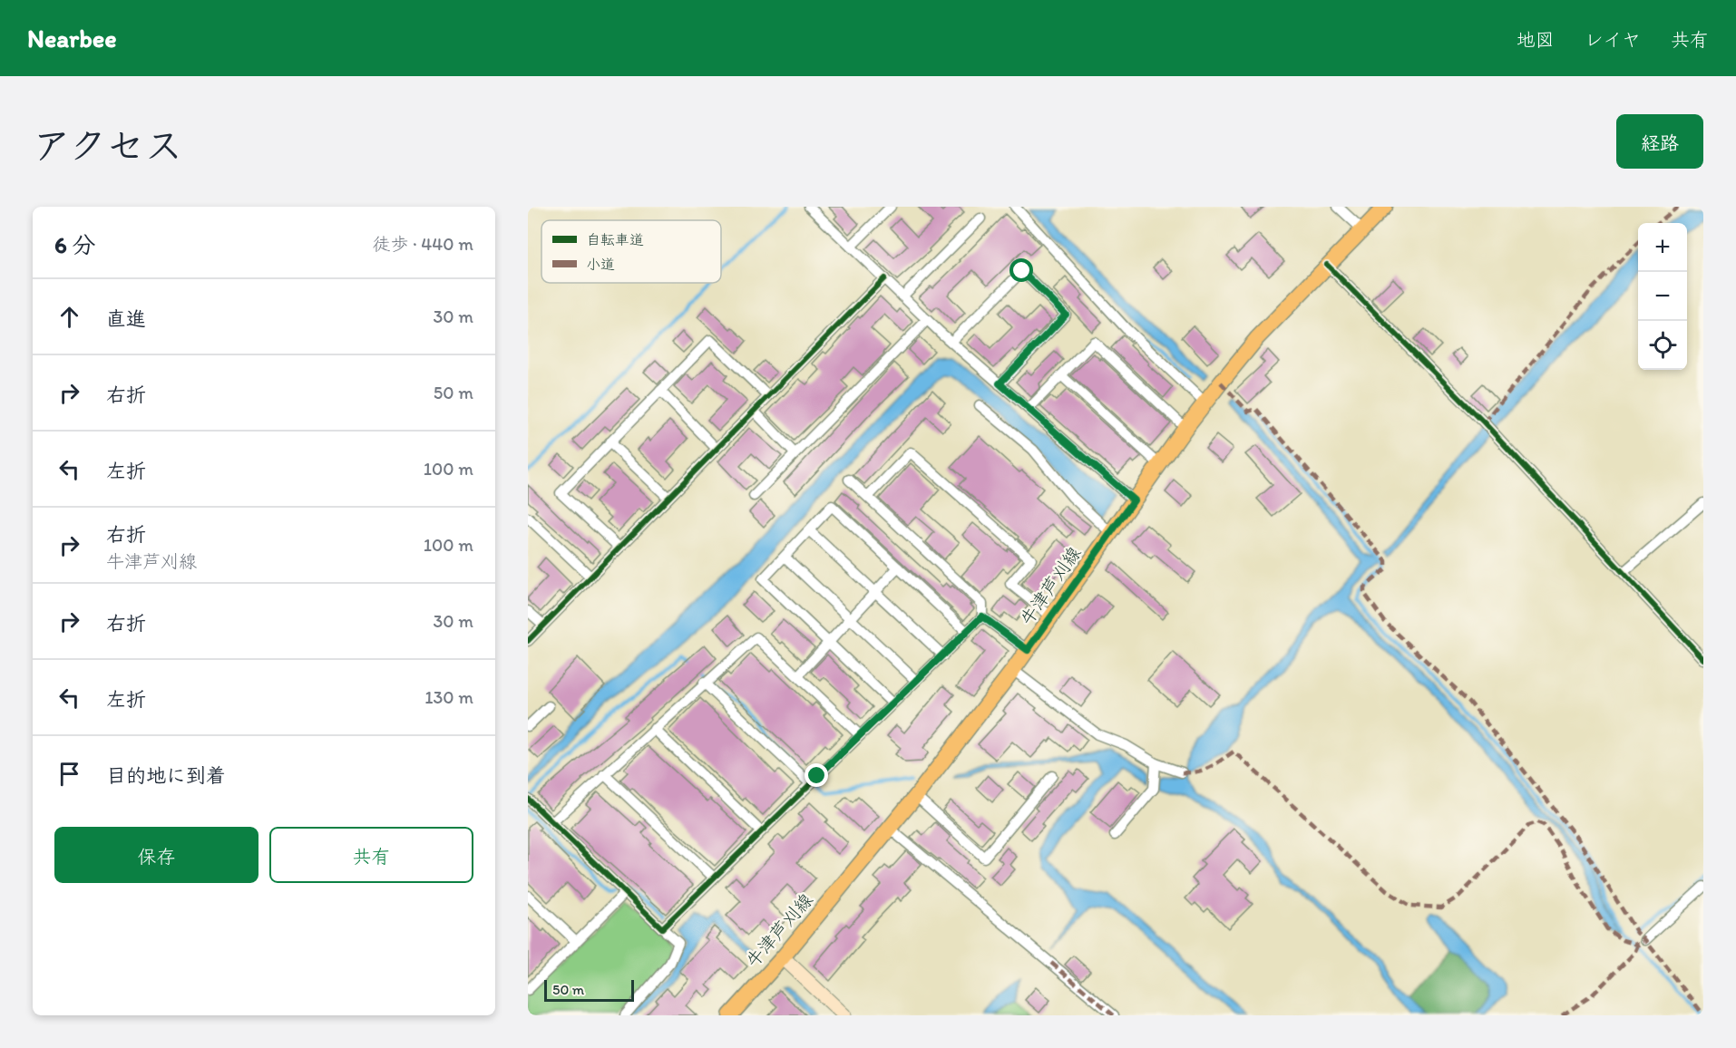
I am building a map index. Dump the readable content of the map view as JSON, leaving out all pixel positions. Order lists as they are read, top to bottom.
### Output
{
  "streets": {
    "main road": ["牛津芦刈線"]
  },
  "legend": ["自転車道", "小道"],
  "scale_bar": "50 m",
  "page": {
    "header": "Nearbee",
    "nav": ["地図", "レイヤ", "共有"],
    "title": "アクセス",
    "buttons": [
      "経路",
      ["保存", "共有"]
    ],
    "heading": ["6 分", "徒歩 · 440 m"],
    "map_buttons": ["+", "−"],
    "list": [
      ["直進", "30 m"],
      ["右折", "50 m"],
      ["左折", "100 m"],
      ["右折", "牛津芦刈線", "100 m"],
      ["右折", "30 m"],
      ["左折", "130 m"],
      "目的地に到着"
    ],
    "scale": "50 m"
  }
}
